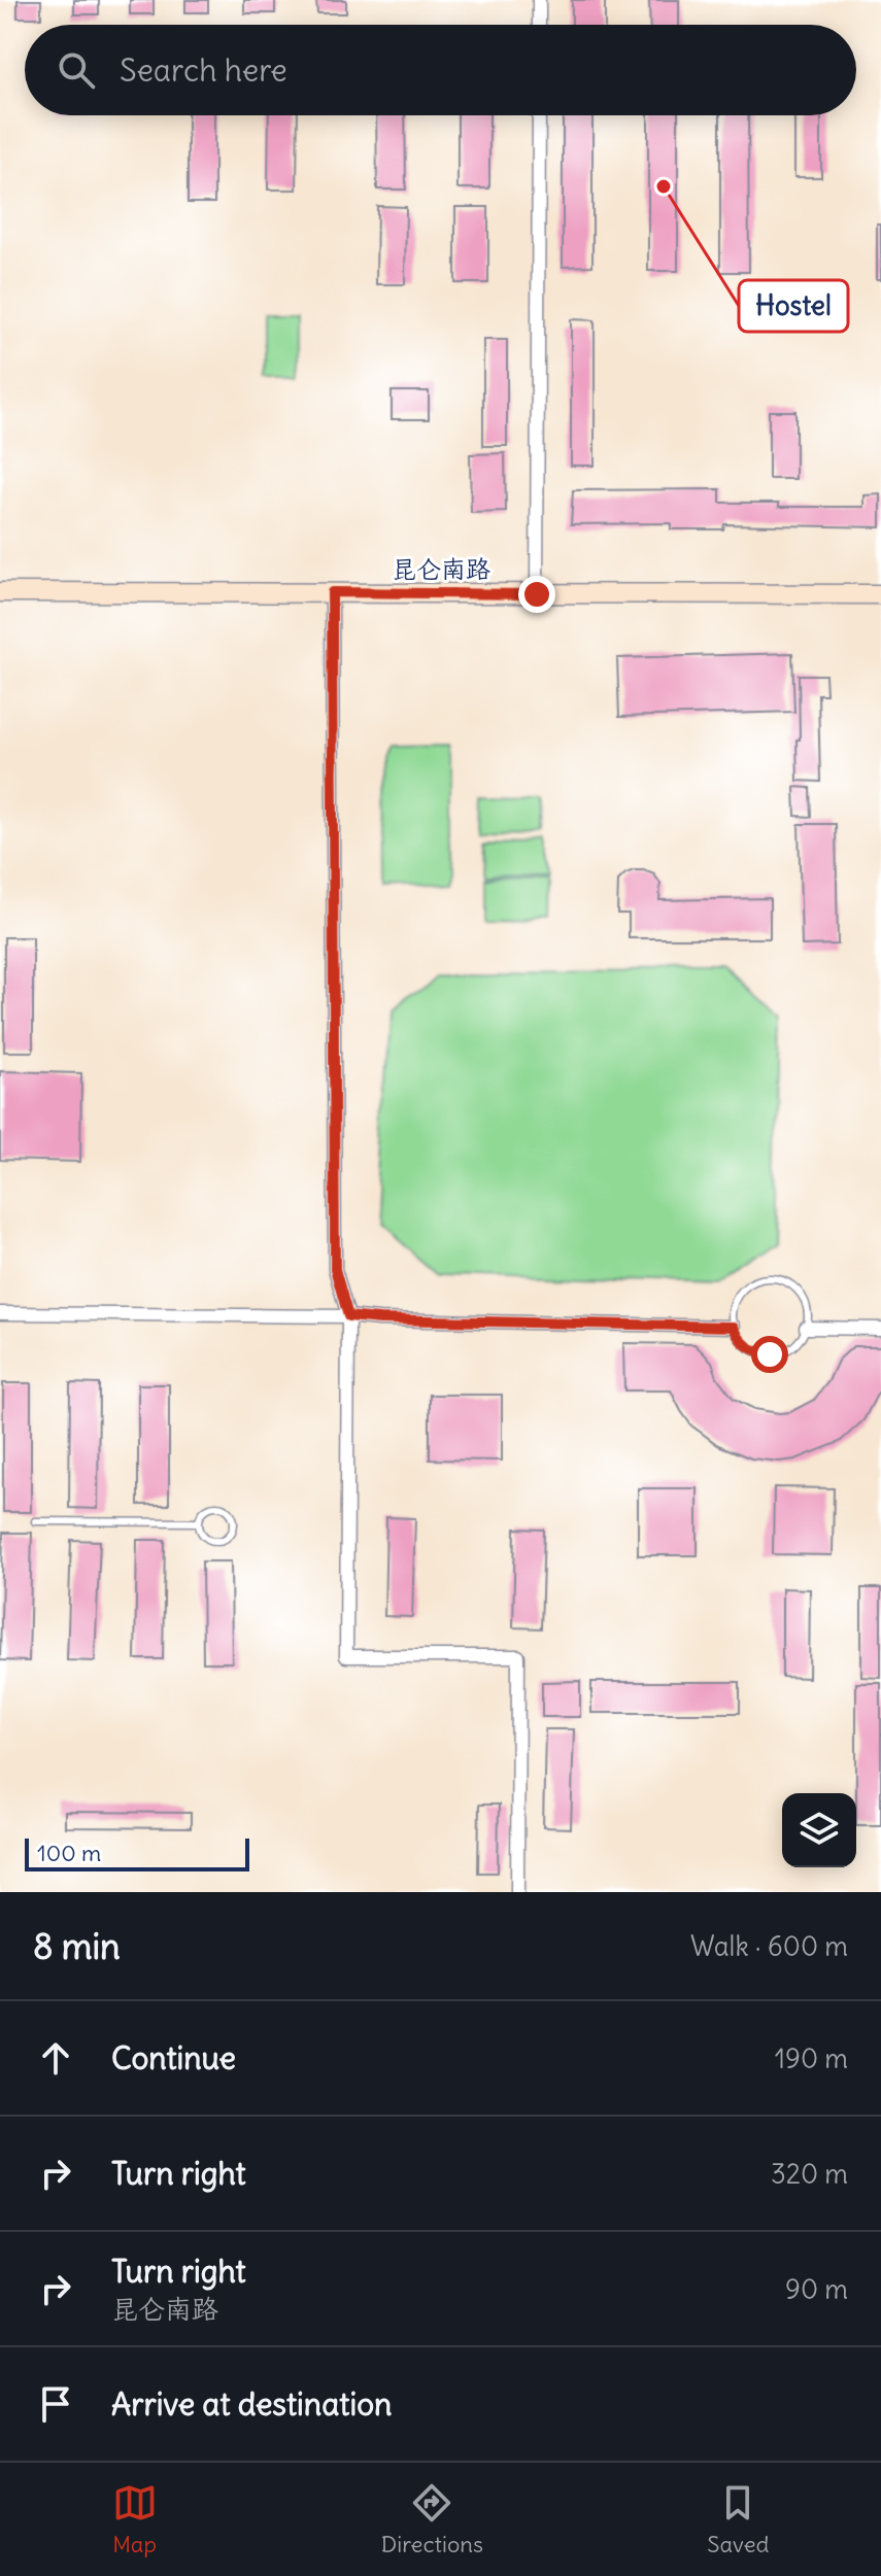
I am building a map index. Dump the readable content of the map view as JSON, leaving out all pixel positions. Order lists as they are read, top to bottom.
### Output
{
  "streets": {
    "main road": ["昆仑南路"]
  },
  "places": ["Hostel"],
  "scale_bar": "100 m",
  "page": {
    "search": "Search here",
    "scale": "100 m",
    "heading": ["8 min", "Walk · 600 m"],
    "list": [
      ["Continue", "190 m"],
      ["Turn right", "320 m"],
      ["Turn right", "昆仑南路", "90 m"],
      "Arrive at destination"
    ],
    "nav": ["Map", "Directions", "Saved"]
  }
}
